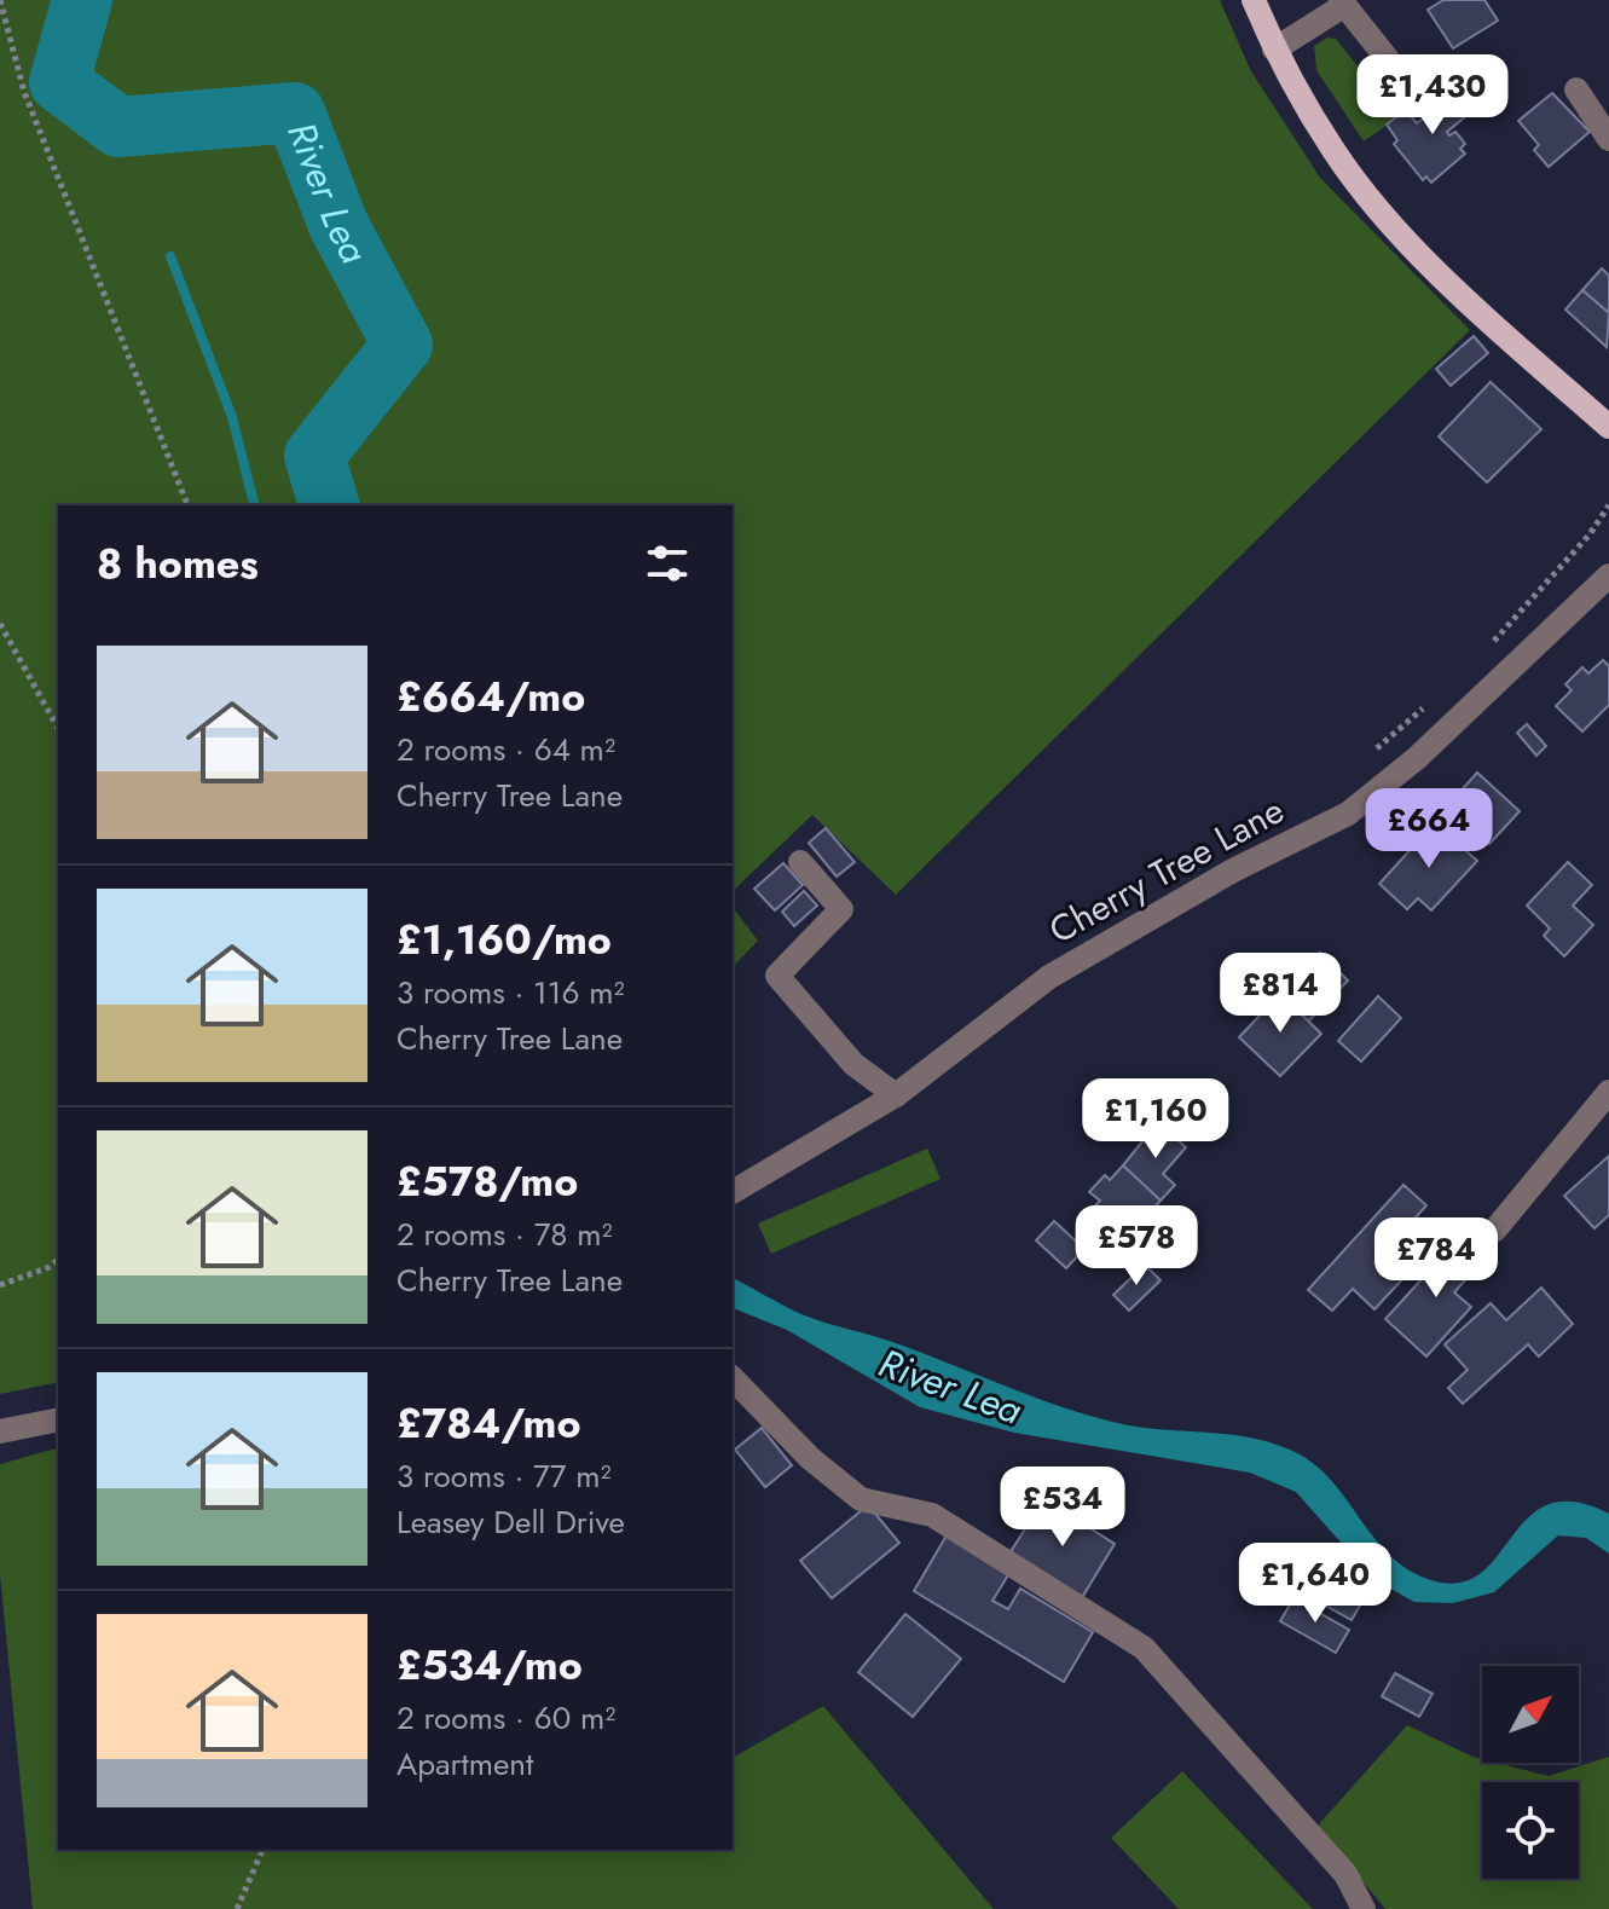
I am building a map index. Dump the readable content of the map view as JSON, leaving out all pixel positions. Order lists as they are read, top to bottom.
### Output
{
  "streets": {
    "street": ["Cherry Tree Lane"]
  },
  "water": ["River Lea"],
  "north": "top right",
  "page": {
    "price": [
      "£1,430",
      "£664",
      "£814",
      "£1,160",
      "£578",
      "£784",
      "£534",
      "£1,640"
    ],
    "heading": "8 homes",
    "list": [
      {
        "name": "£664/mo",
        "note": "2 rooms · 64 m² · Cherry Tree Lane"
      },
      {
        "name": "£1,160/mo",
        "note": "3 rooms · 116 m² · Cherry Tree Lane"
      },
      {
        "name": "£578/mo",
        "note": "2 rooms · 78 m² · Cherry Tree Lane"
      },
      {
        "name": "£784/mo",
        "note": "3 rooms · 77 m² · Leasey Dell Drive"
      },
      {
        "name": "£534/mo",
        "note": "2 rooms · 60 m² · Apartment"
      }
    ]
  }
}
